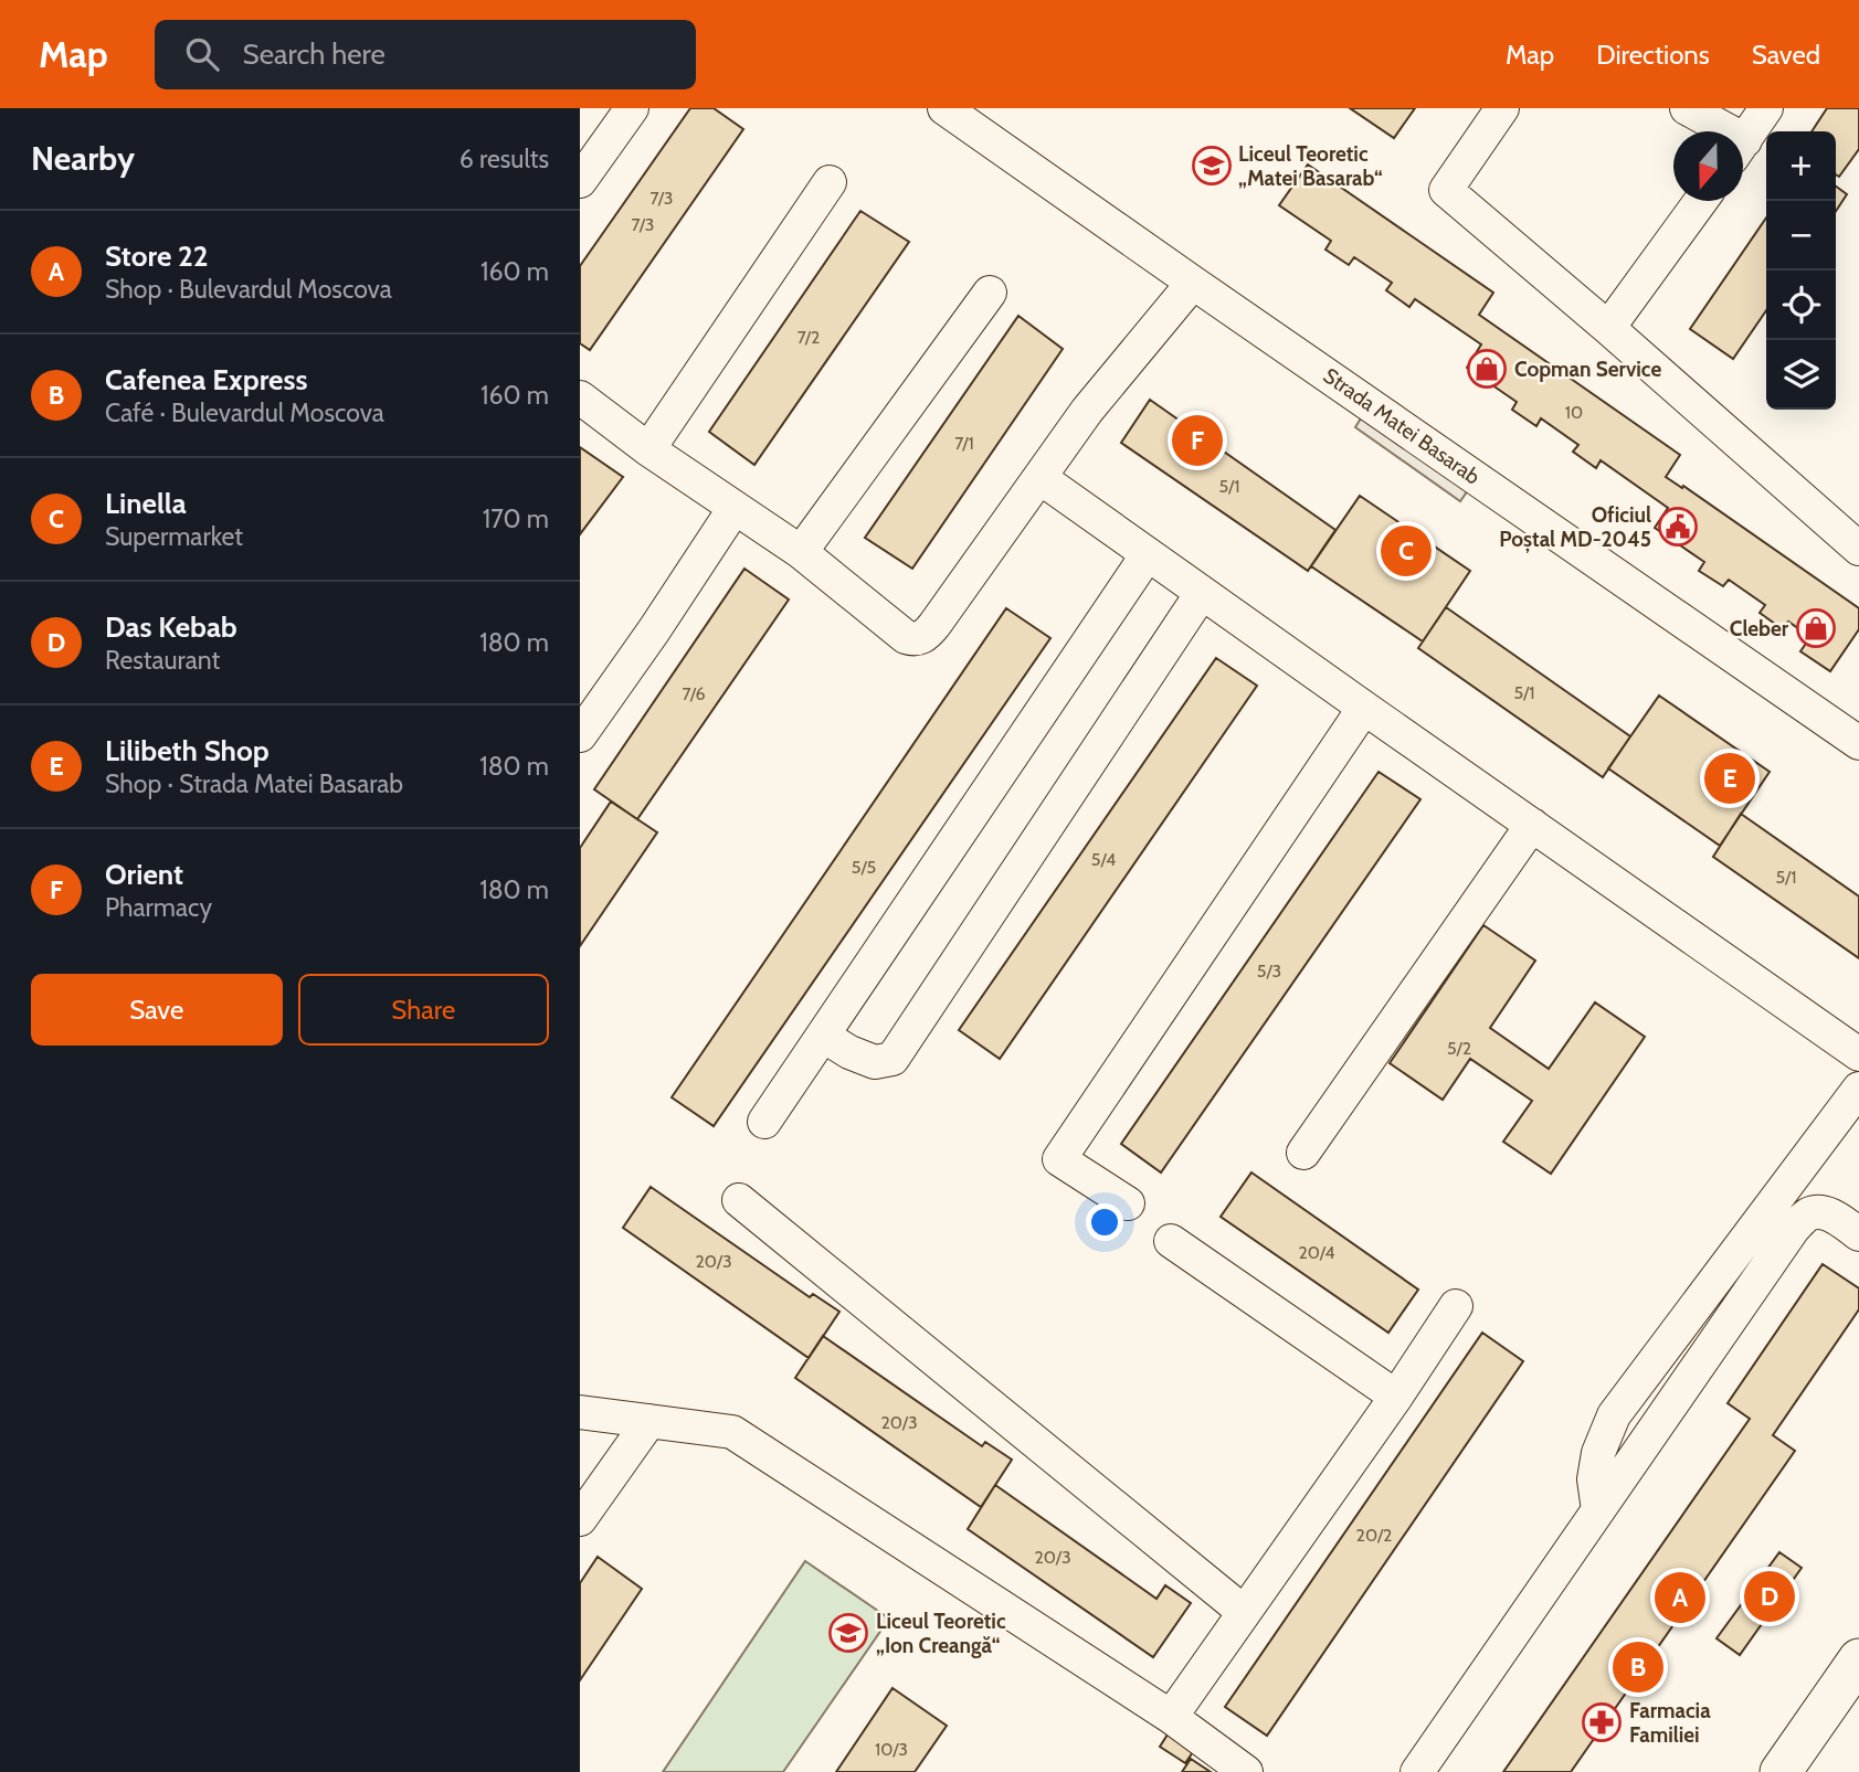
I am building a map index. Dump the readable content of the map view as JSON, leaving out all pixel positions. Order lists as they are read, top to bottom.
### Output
{
  "streets": {
    "street": ["Strada Matei Basarab"]
  },
  "places": {
    "school or university": ["Liceul Teoretic „Matei Basarab“", "Liceul Teoretic „Ion Creangă“"],
    "shop": ["Copman Service", "Cleber"],
    "public building": ["Oficiul Poștal MD-2045"],
    "pharmacy": ["Farmacia Familiei"]
  },
  "house_numbers": [
    "7/3",
    "7/3",
    "7/2",
    "10",
    "7/1",
    "5/1",
    "5/1",
    "7/6",
    "5/4",
    "5/5",
    "5/1",
    "5/3",
    "5/2",
    "20/4",
    "20/3",
    "20/3",
    "20/2",
    "20/3",
    "10/3"
  ],
  "north": "bottom",
  "page": {
    "header": "Map",
    "search": "Search here",
    "nav": ["Map", "Directions", "Saved"],
    "heading": ["Nearby", "6 results"],
    "map_buttons": ["+", "−"],
    "list": [
      {
        "mark": "A",
        "name": "Store 22",
        "note": "Shop · Bulevardul Moscova",
        "value": "160 m"
      },
      {
        "mark": "B",
        "name": "Cafenea Express",
        "note": "Café · Bulevardul Moscova",
        "value": "160 m"
      },
      {
        "mark": "C",
        "name": "Linella",
        "note": "Supermarket",
        "value": "170 m"
      },
      {
        "mark": "D",
        "name": "Das Kebab",
        "note": "Restaurant",
        "value": "180 m"
      },
      {
        "mark": "E",
        "name": "Lilibeth Shop",
        "note": "Shop · Strada Matei Basarab",
        "value": "180 m"
      },
      {
        "mark": "F",
        "name": "Orient",
        "note": "Pharmacy",
        "value": "180 m"
      }
    ],
    "pins": [
      "F",
      "C",
      "E",
      "D",
      "A",
      "B"
    ],
    "buttons": ["Save", "Share"]
  }
}
